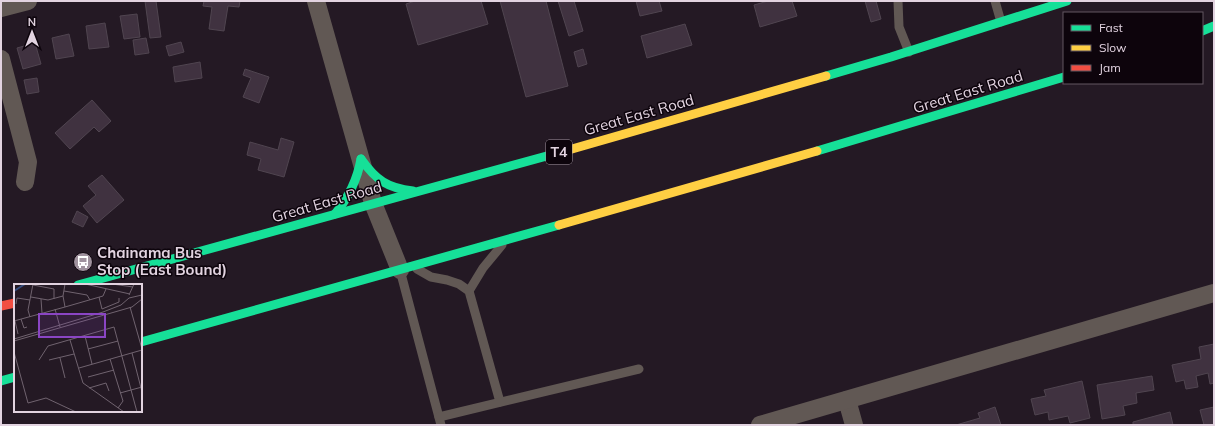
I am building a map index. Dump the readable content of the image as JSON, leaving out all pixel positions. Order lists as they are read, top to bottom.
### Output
{
  "streets": {
    "main road": ["Great East Road", "T4"]
  },
  "places": {
    "bus stop": ["Chainama Bus Stop (East Bound)"]
  },
  "legend": ["Fast", "Slow", "Jam"],
  "north": "top"
}
